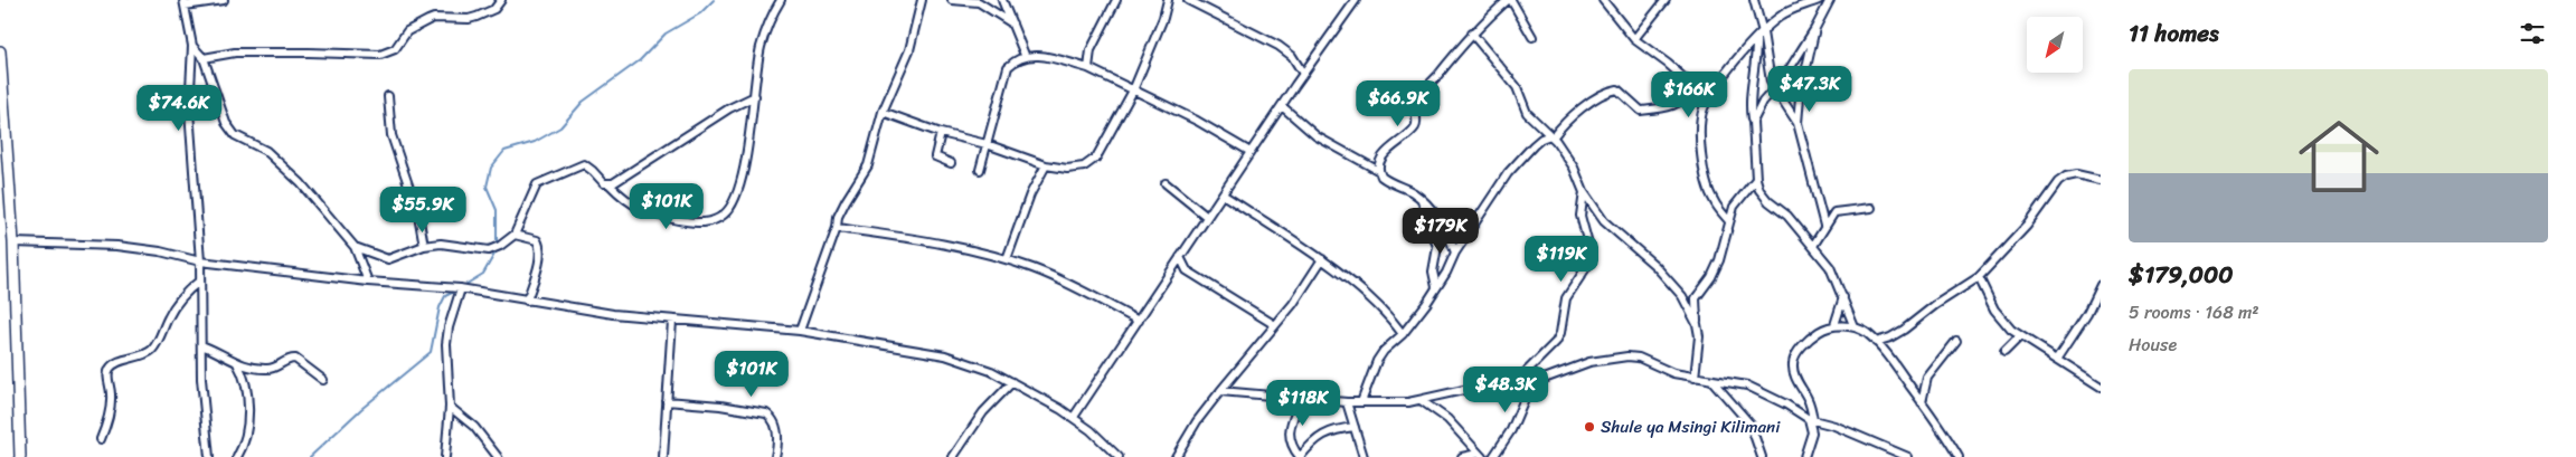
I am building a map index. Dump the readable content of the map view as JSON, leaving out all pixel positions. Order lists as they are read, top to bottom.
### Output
{
  "places": ["Shule ya Msingi Kilimani"],
  "north": "bottom left",
  "page": {
    "heading": "11 homes",
    "price": [
      "$47.3K",
      "$166K",
      "$66.9K",
      "$74.6K",
      "$101K",
      "$55.9K",
      "$179K",
      "$119K",
      "$101K",
      "$48.3K",
      "$118K"
    ],
    "list": [
      {
        "name": "$179,000",
        "note": "5 rooms · 168 m² · House"
      }
    ]
  }
}
